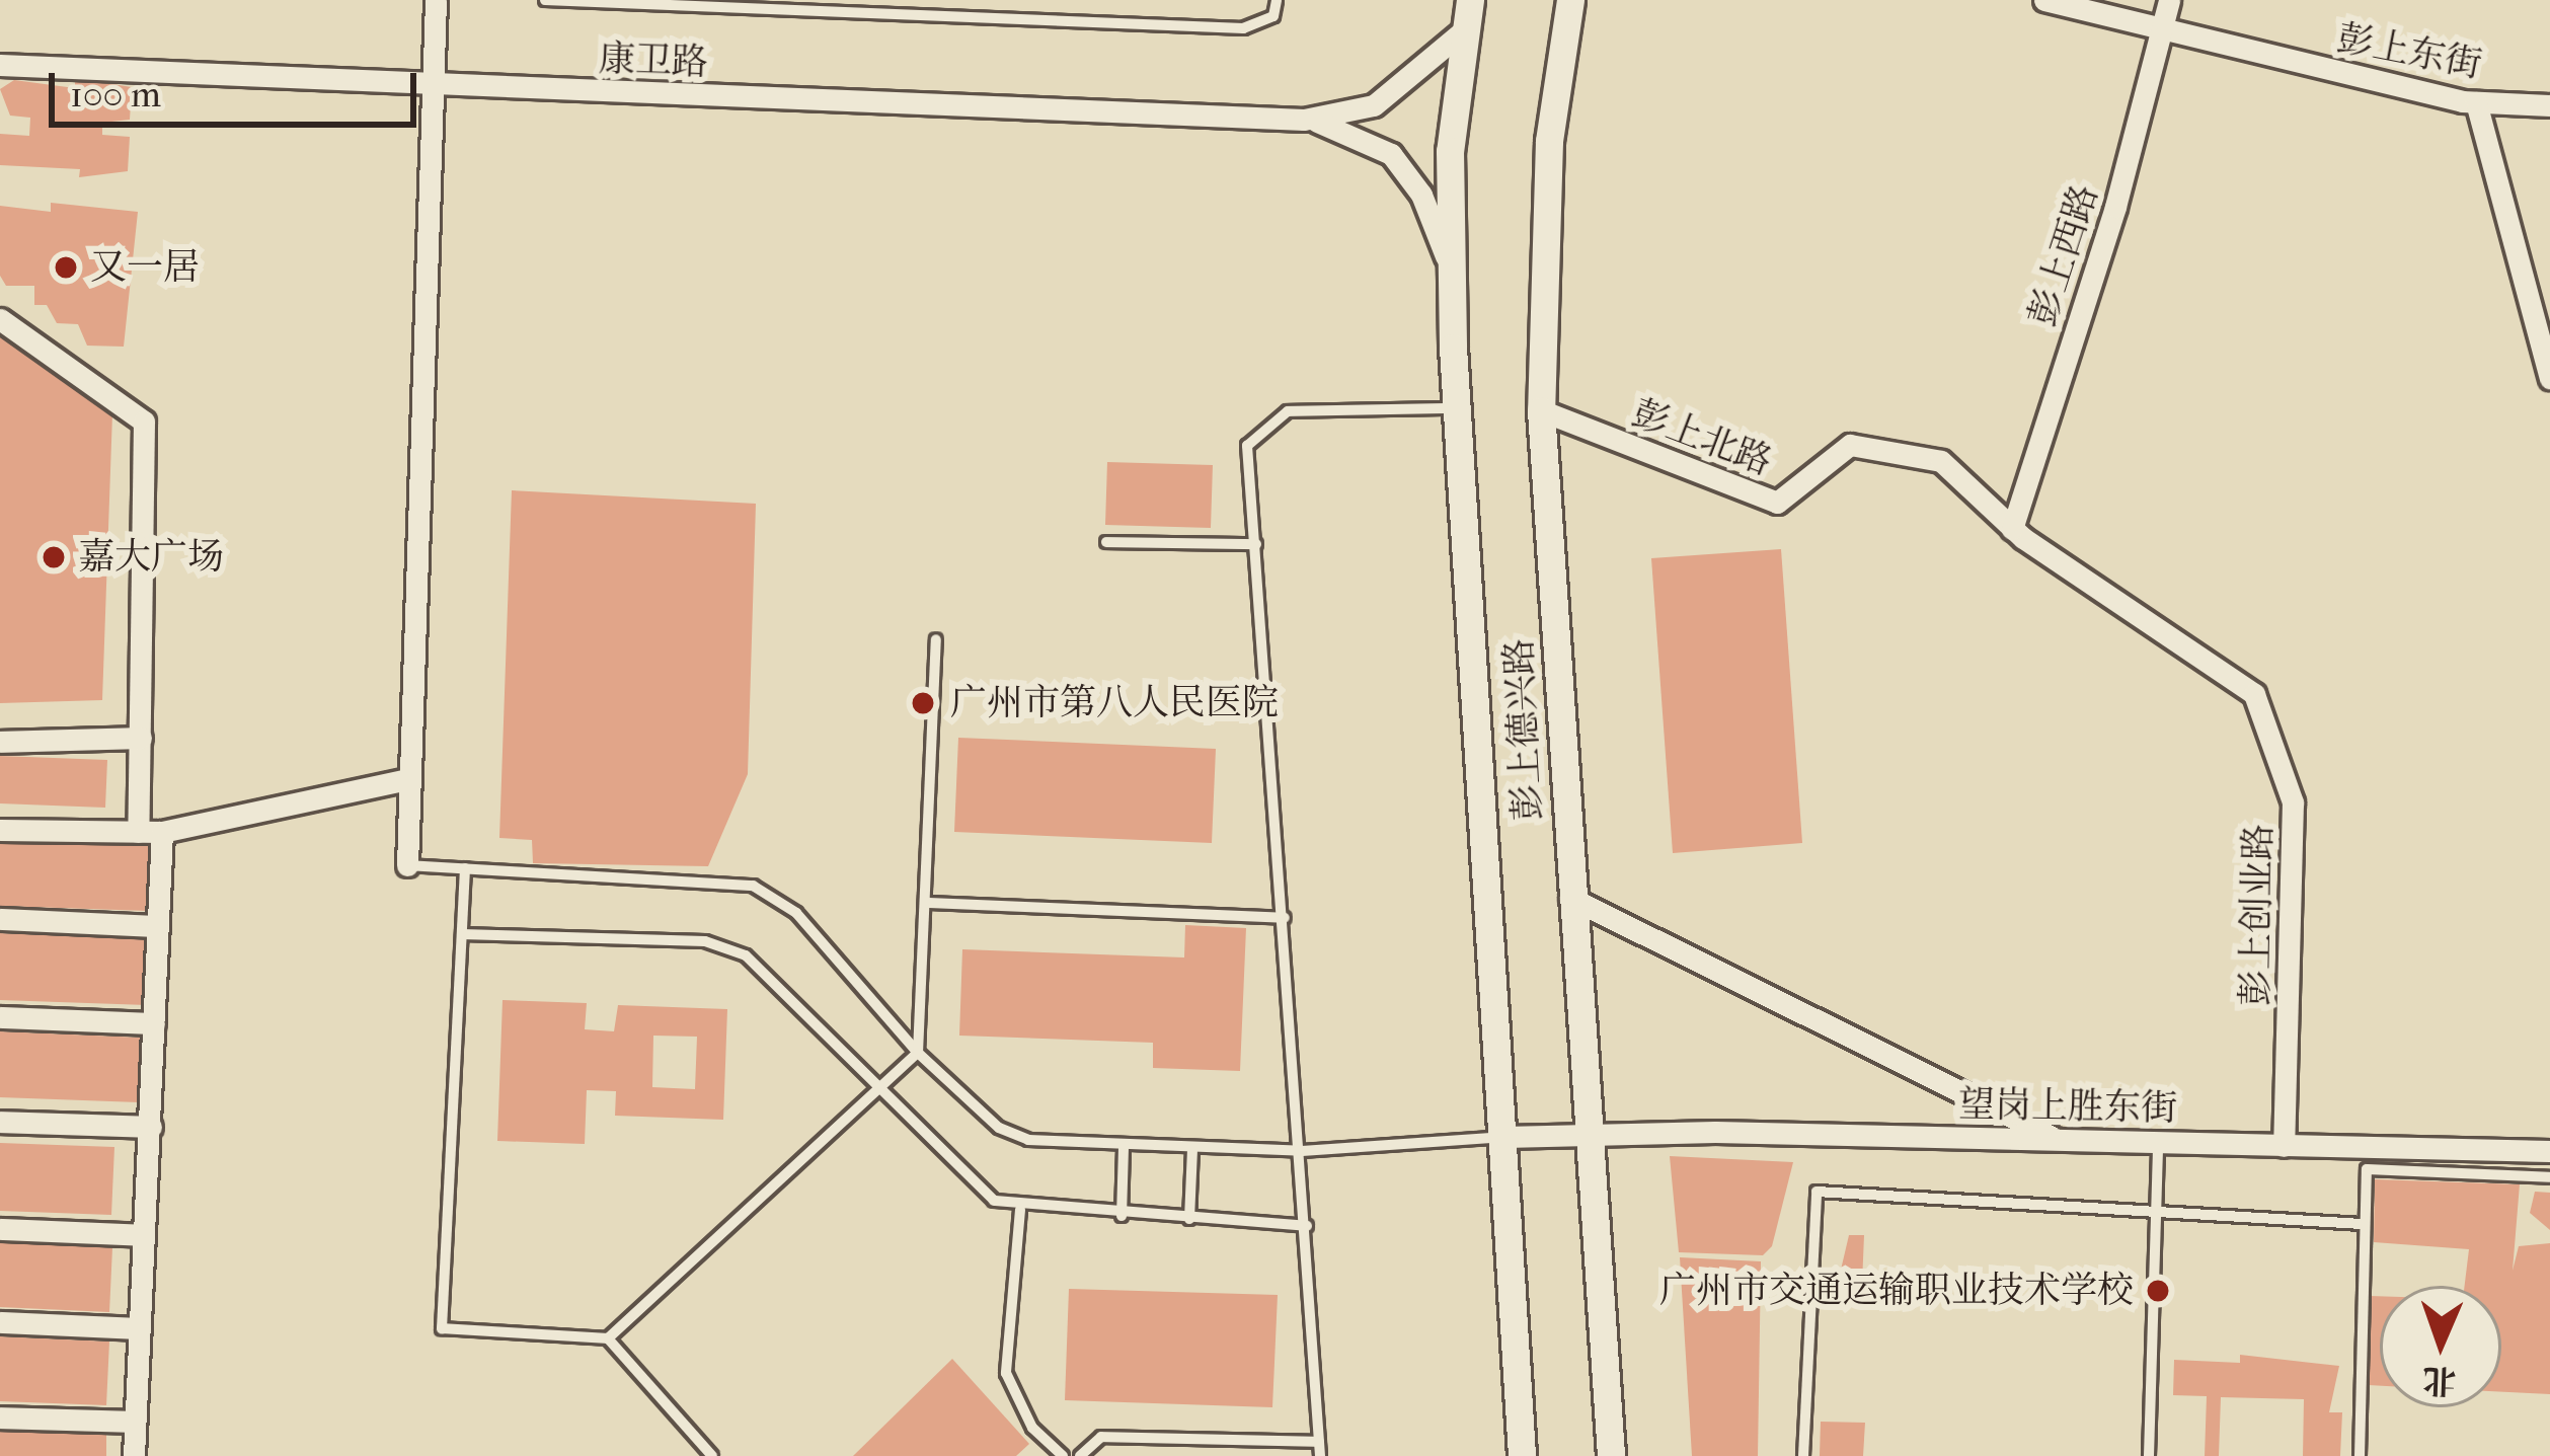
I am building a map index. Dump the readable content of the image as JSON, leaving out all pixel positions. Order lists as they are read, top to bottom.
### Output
{
  "streets": {
    "street": [
      "彭上东街",
      "康卫路",
      "彭上西路",
      "彭上北路",
      "彭上德兴路",
      "彭上创业路",
      "望岗上胜东街"
    ]
  },
  "crossings": [
    ["彭上东街", "彭上西路"],
    ["彭上西路", "彭上北路"],
    ["彭上西路", "彭上创业路"],
    ["彭上北路", "彭上德兴路"],
    ["彭上北路", "彭上创业路"],
    ["彭上德兴路", "望岗上胜东街"],
    ["彭上创业路", "望岗上胜东街"]
  ],
  "places": [
    "又一居",
    "嘉大广场",
    "广州市第八人民医院",
    "广州市交通运输职业技术学校"
  ],
  "scale_bar": "100 m",
  "north": "bottom"
}
